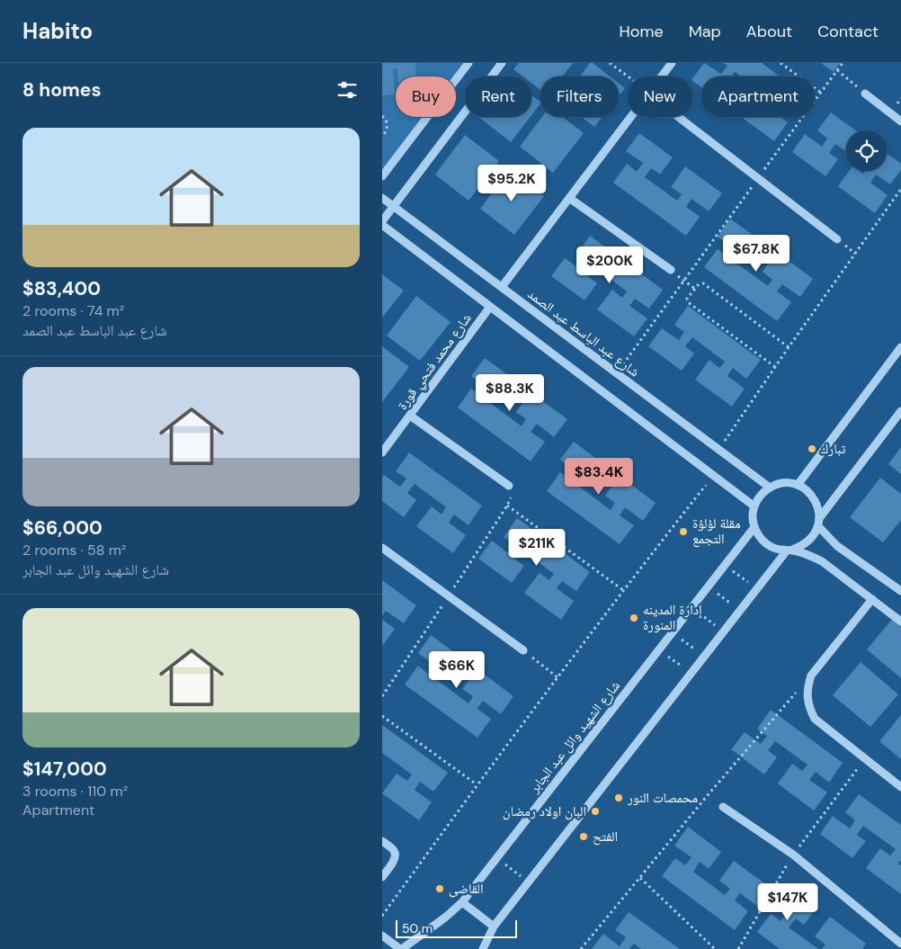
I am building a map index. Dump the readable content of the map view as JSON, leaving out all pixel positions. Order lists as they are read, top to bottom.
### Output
{
  "streets": {
    "street": ["شارع عبد الباسط عبد الصمد", "شارع محمد فتحي قورة", "شارع الشهيد وائل عبد الجابر"]
  },
  "crossings": [
    ["شارع عبد الباسط عبد الصمد", "شارع الشهيد وائل عبد الجابر"]
  ],
  "places": [
    "تبارك",
    "مقلة لؤلؤة التجمع",
    "إدارة المدينه المنورة",
    "محمصات النور",
    "البان اولاد رمضان",
    "الفتح",
    "القاضى"
  ],
  "scale_bar": "50 m",
  "page": {
    "header": "Habito",
    "nav": [
      "Home",
      "Map",
      "About",
      "Contact"
    ],
    "heading": "8 homes",
    "chip": [
      "Buy",
      "Rent",
      "Filters",
      "New",
      "Apartment"
    ],
    "list": [
      {
        "name": "$83,400",
        "note": "2 rooms · 74 m² · شارع عبد الباسط عبد الصمد"
      },
      {
        "name": "$66,000",
        "note": "2 rooms · 58 m² · شارع الشهيد وائل عبد الجابر"
      },
      {
        "name": "$147,000",
        "note": "3 rooms · 110 m² · Apartment"
      }
    ],
    "price": [
      "$95.2K",
      "$67.8K",
      "$200K",
      "$88.3K",
      "$83.4K",
      "$211K",
      "$66K",
      "$147K"
    ],
    "scale": "50 m"
  }
}
